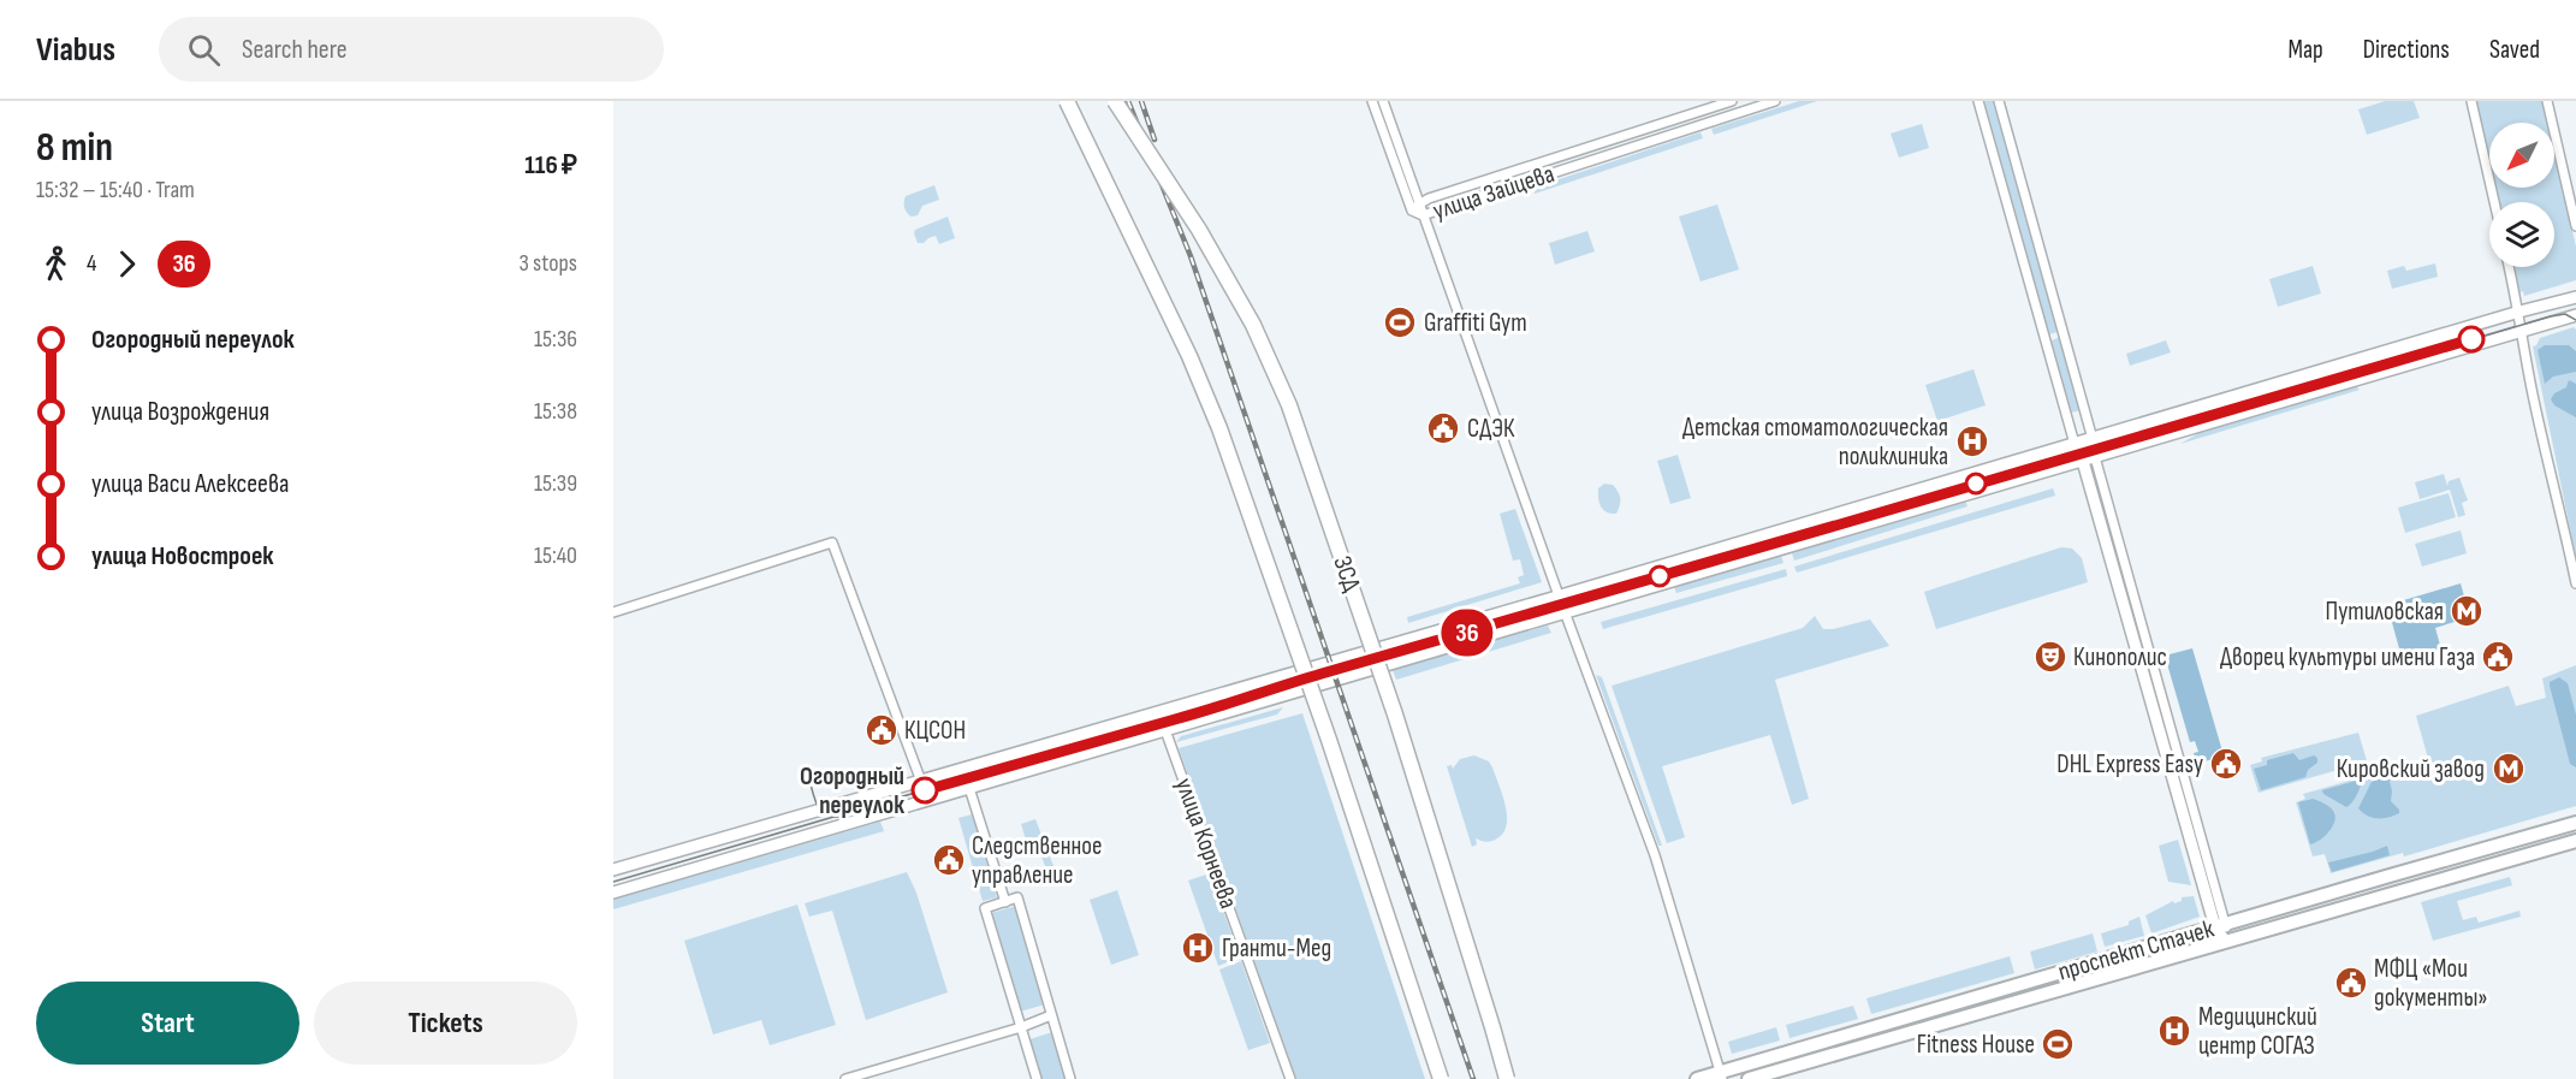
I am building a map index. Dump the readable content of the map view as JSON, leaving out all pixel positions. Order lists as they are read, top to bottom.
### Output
{
  "streets": {
    "highway": ["ЗСД"],
    "main road": ["проспект Стачек"],
    "street": ["улица Зайцева", "улица Корнеева"]
  },
  "places": {
    "sports": ["Graffiti Gym", "Fitness House"],
    "public building": [
      "СДЭК",
      "Дворец культуры имени Газа",
      "КЦСОН",
      "DHL Express Easy",
      "Следственное управление",
      "МФЦ «Мои документы»"
    ],
    "hospital": ["Детская стоматологическая поликлиника", "Гранти-Мед", "Медицинский центр СОГАЗ"],
    "metro station": ["Путиловская", "Кировский завод"],
    "theatre": ["Кинополис"],
    "other": ["Огородный переулок"]
  },
  "lines": ["tram line 36"],
  "north": "bottom left",
  "page": {
    "header": "Viabus",
    "search": "Search here",
    "nav": ["Map", "Directions", "Saved"],
    "heading": ["8 min", "15:32 – 15:40 · Tram", "116 ₽"],
    "on_map": "36",
    "legs": ["4", "36", "3 stops"],
    "list": [
      {
        "name": "Огородный переулок",
        "value": "15:36"
      },
      {
        "name": "улица Возрождения",
        "value": "15:38"
      },
      {
        "name": "улица Васи Алексеева",
        "value": "15:39"
      },
      {
        "name": "улица Новостроек",
        "value": "15:40"
      }
    ],
    "buttons": ["Start", "Tickets"]
  }
}
